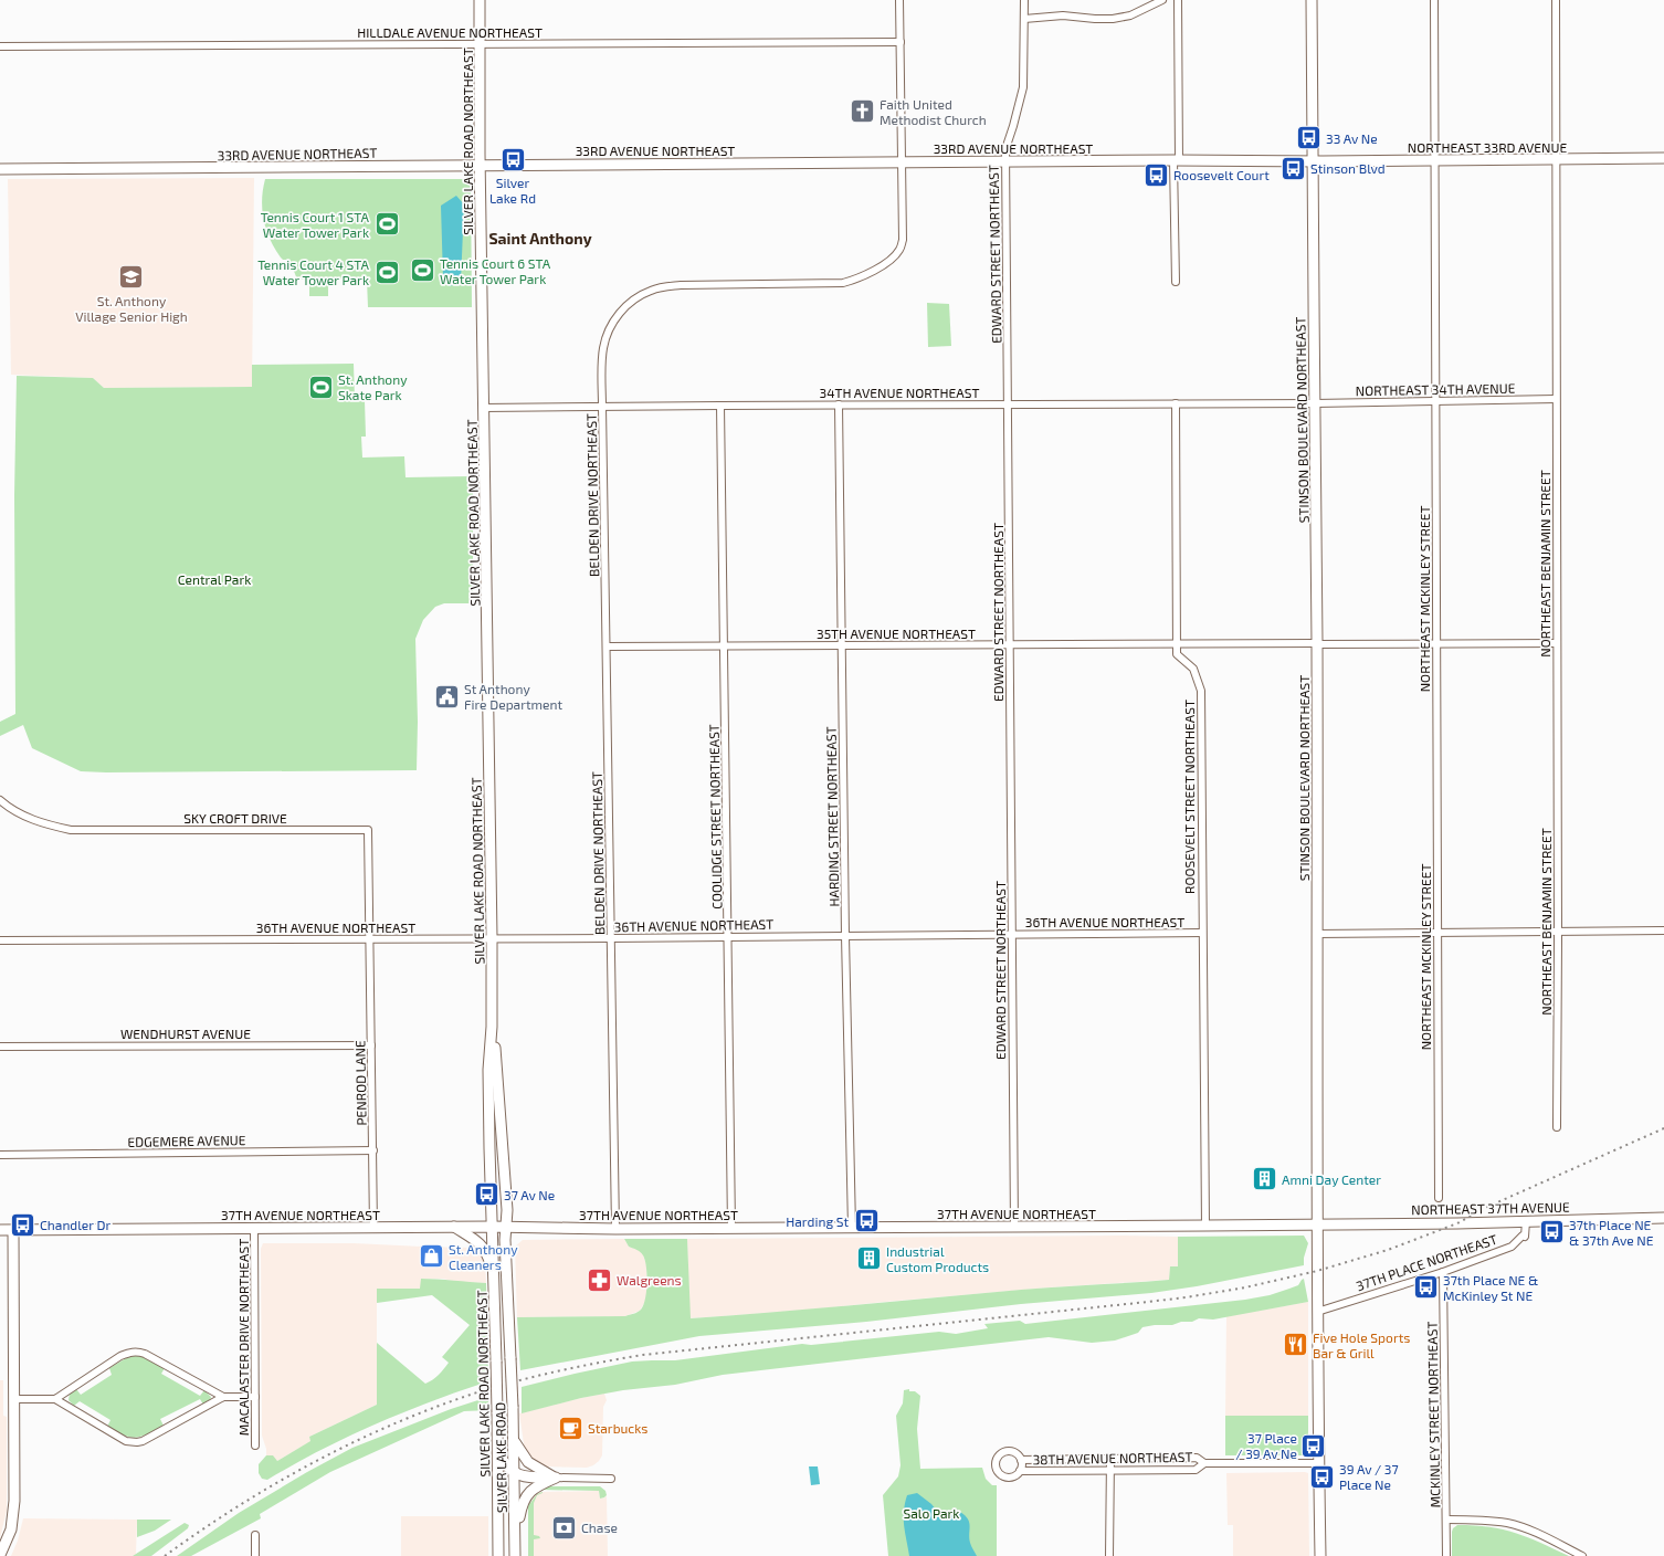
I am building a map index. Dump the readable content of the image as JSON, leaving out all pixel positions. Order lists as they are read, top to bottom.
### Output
{
  "streets": {
    "street": [
      "HILLDALE AVENUE NORTHEAST",
      "SILVER LAKE ROAD NORTHEAST",
      "NORTHEAST 33RD AVENUE",
      "33RD AVENUE NORTHEAST",
      "EDWARD STREET NORTHEAST",
      "NORTHEAST 34TH AVENUE",
      "34TH AVENUE NORTHEAST",
      "STINSON BOULEVARD NORTHEAST",
      "BELDEN DRIVE NORTHEAST",
      "NORTHEAST BENJAMIN STREET",
      "NORTHEAST MCKINLEY STREET",
      "35TH AVENUE NORTHEAST",
      "ROOSEVELT STREET NORTHEAST",
      "COOLIDGE STREET NORTHEAST",
      "HARDING STREET NORTHEAST",
      "SKY CROFT DRIVE",
      "36TH AVENUE NORTHEAST",
      "WENDHURST AVENUE",
      "PENROD LANE",
      "EDGEMERE AVENUE",
      "NORTHEAST 37TH AVENUE",
      "37TH AVENUE NORTHEAST",
      "37TH PLACE NORTHEAST",
      "MACALASTER DRIVE NORTHEAST",
      "MCKINLEY STREET NORTHEAST",
      "SILVER LAKE ROAD",
      "38TH AVENUE NORTHEAST"
    ]
  },
  "crossings": [
    ["HILLDALE AVENUE NORTHEAST", "SILVER LAKE ROAD NORTHEAST"],
    ["HILLDALE AVENUE NORTHEAST", "BELDEN DRIVE NORTHEAST"],
    ["SILVER LAKE ROAD NORTHEAST", "33RD AVENUE NORTHEAST"],
    ["SILVER LAKE ROAD NORTHEAST", "34TH AVENUE NORTHEAST"],
    ["SILVER LAKE ROAD NORTHEAST", "36TH AVENUE NORTHEAST"],
    ["SILVER LAKE ROAD NORTHEAST", "37TH AVENUE NORTHEAST"],
    ["SILVER LAKE ROAD NORTHEAST", "SILVER LAKE ROAD"],
    ["NORTHEAST 33RD AVENUE", "33RD AVENUE NORTHEAST"],
    ["NORTHEAST 33RD AVENUE", "STINSON BOULEVARD NORTHEAST"],
    ["NORTHEAST 33RD AVENUE", "NORTHEAST BENJAMIN STREET"],
    ["NORTHEAST 33RD AVENUE", "NORTHEAST MCKINLEY STREET"],
    ["33RD AVENUE NORTHEAST", "EDWARD STREET NORTHEAST"],
    ["33RD AVENUE NORTHEAST", "STINSON BOULEVARD NORTHEAST"],
    ["33RD AVENUE NORTHEAST", "BELDEN DRIVE NORTHEAST"],
    ["EDWARD STREET NORTHEAST", "34TH AVENUE NORTHEAST"],
    ["EDWARD STREET NORTHEAST", "35TH AVENUE NORTHEAST"],
    ["EDWARD STREET NORTHEAST", "36TH AVENUE NORTHEAST"],
    ["EDWARD STREET NORTHEAST", "37TH AVENUE NORTHEAST"],
    ["NORTHEAST 34TH AVENUE", "34TH AVENUE NORTHEAST"],
    ["NORTHEAST 34TH AVENUE", "STINSON BOULEVARD NORTHEAST"],
    ["NORTHEAST 34TH AVENUE", "NORTHEAST BENJAMIN STREET"],
    ["NORTHEAST 34TH AVENUE", "NORTHEAST MCKINLEY STREET"],
    ["34TH AVENUE NORTHEAST", "STINSON BOULEVARD NORTHEAST"],
    ["34TH AVENUE NORTHEAST", "BELDEN DRIVE NORTHEAST"],
    ["34TH AVENUE NORTHEAST", "ROOSEVELT STREET NORTHEAST"],
    ["34TH AVENUE NORTHEAST", "COOLIDGE STREET NORTHEAST"],
    ["34TH AVENUE NORTHEAST", "HARDING STREET NORTHEAST"],
    ["STINSON BOULEVARD NORTHEAST", "35TH AVENUE NORTHEAST"],
    ["STINSON BOULEVARD NORTHEAST", "NORTHEAST 37TH AVENUE"],
    ["STINSON BOULEVARD NORTHEAST", "37TH AVENUE NORTHEAST"],
    ["STINSON BOULEVARD NORTHEAST", "37TH PLACE NORTHEAST"],
    ["STINSON BOULEVARD NORTHEAST", "38TH AVENUE NORTHEAST"],
    ["BELDEN DRIVE NORTHEAST", "35TH AVENUE NORTHEAST"],
    ["BELDEN DRIVE NORTHEAST", "36TH AVENUE NORTHEAST"],
    ["BELDEN DRIVE NORTHEAST", "37TH AVENUE NORTHEAST"],
    ["NORTHEAST BENJAMIN STREET", "35TH AVENUE NORTHEAST"],
    ["NORTHEAST MCKINLEY STREET", "35TH AVENUE NORTHEAST"],
    ["35TH AVENUE NORTHEAST", "ROOSEVELT STREET NORTHEAST"],
    ["35TH AVENUE NORTHEAST", "COOLIDGE STREET NORTHEAST"],
    ["35TH AVENUE NORTHEAST", "HARDING STREET NORTHEAST"],
    ["ROOSEVELT STREET NORTHEAST", "36TH AVENUE NORTHEAST"],
    ["ROOSEVELT STREET NORTHEAST", "37TH AVENUE NORTHEAST"],
    ["COOLIDGE STREET NORTHEAST", "36TH AVENUE NORTHEAST"],
    ["COOLIDGE STREET NORTHEAST", "37TH AVENUE NORTHEAST"],
    ["HARDING STREET NORTHEAST", "36TH AVENUE NORTHEAST"],
    ["HARDING STREET NORTHEAST", "37TH AVENUE NORTHEAST"],
    ["SKY CROFT DRIVE", "36TH AVENUE NORTHEAST"],
    ["SKY CROFT DRIVE", "PENROD LANE"],
    ["36TH AVENUE NORTHEAST", "PENROD LANE"],
    ["WENDHURST AVENUE", "PENROD LANE"],
    ["PENROD LANE", "EDGEMERE AVENUE"],
    ["PENROD LANE", "37TH AVENUE NORTHEAST"],
    ["NORTHEAST 37TH AVENUE", "37TH AVENUE NORTHEAST"],
    ["NORTHEAST 37TH AVENUE", "37TH PLACE NORTHEAST"],
    ["37TH AVENUE NORTHEAST", "MACALASTER DRIVE NORTHEAST"],
    ["37TH AVENUE NORTHEAST", "SILVER LAKE ROAD"],
    ["37TH PLACE NORTHEAST", "MCKINLEY STREET NORTHEAST"]
  ],
  "districts": ["Saint Anthony"],
  "parks": ["Central Park", "Salo Park"],
  "places": {
    "church": ["Faith United Methodist Church"],
    "bus stop": [
      "33 Av Ne",
      "Silver Lake Rd",
      "Stinson Blvd",
      "Roosevelt Court",
      "37 Av Ne",
      "Harding St",
      "Chandler Dr",
      "37th Place NE & 37th Ave NE",
      "37th Place NE & McKinley St NE",
      "37 Place / 39 Av Ne",
      "39 Av / 37 Place Ne"
    ],
    "sports": [
      "Tennis Court 1 STA Water Tower Park",
      "Tennis Court 6 STA Water Tower Park",
      "Tennis Court 4 STA Water Tower Park",
      "St. Anthony Skate Park"
    ],
    "school or university": ["St. Anthony Village Senior High"],
    "public building": ["St Anthony Fire Department"],
    "building": ["Amni Day Center", "Industrial Custom Products"],
    "shop": ["St. Anthony Cleaners"],
    "pharmacy": ["Walgreens"],
    "restaurant": ["Five Hole Sports Bar & Grill"],
    "cafe": ["Starbucks"],
    "bank": ["Chase"]
  }
}
